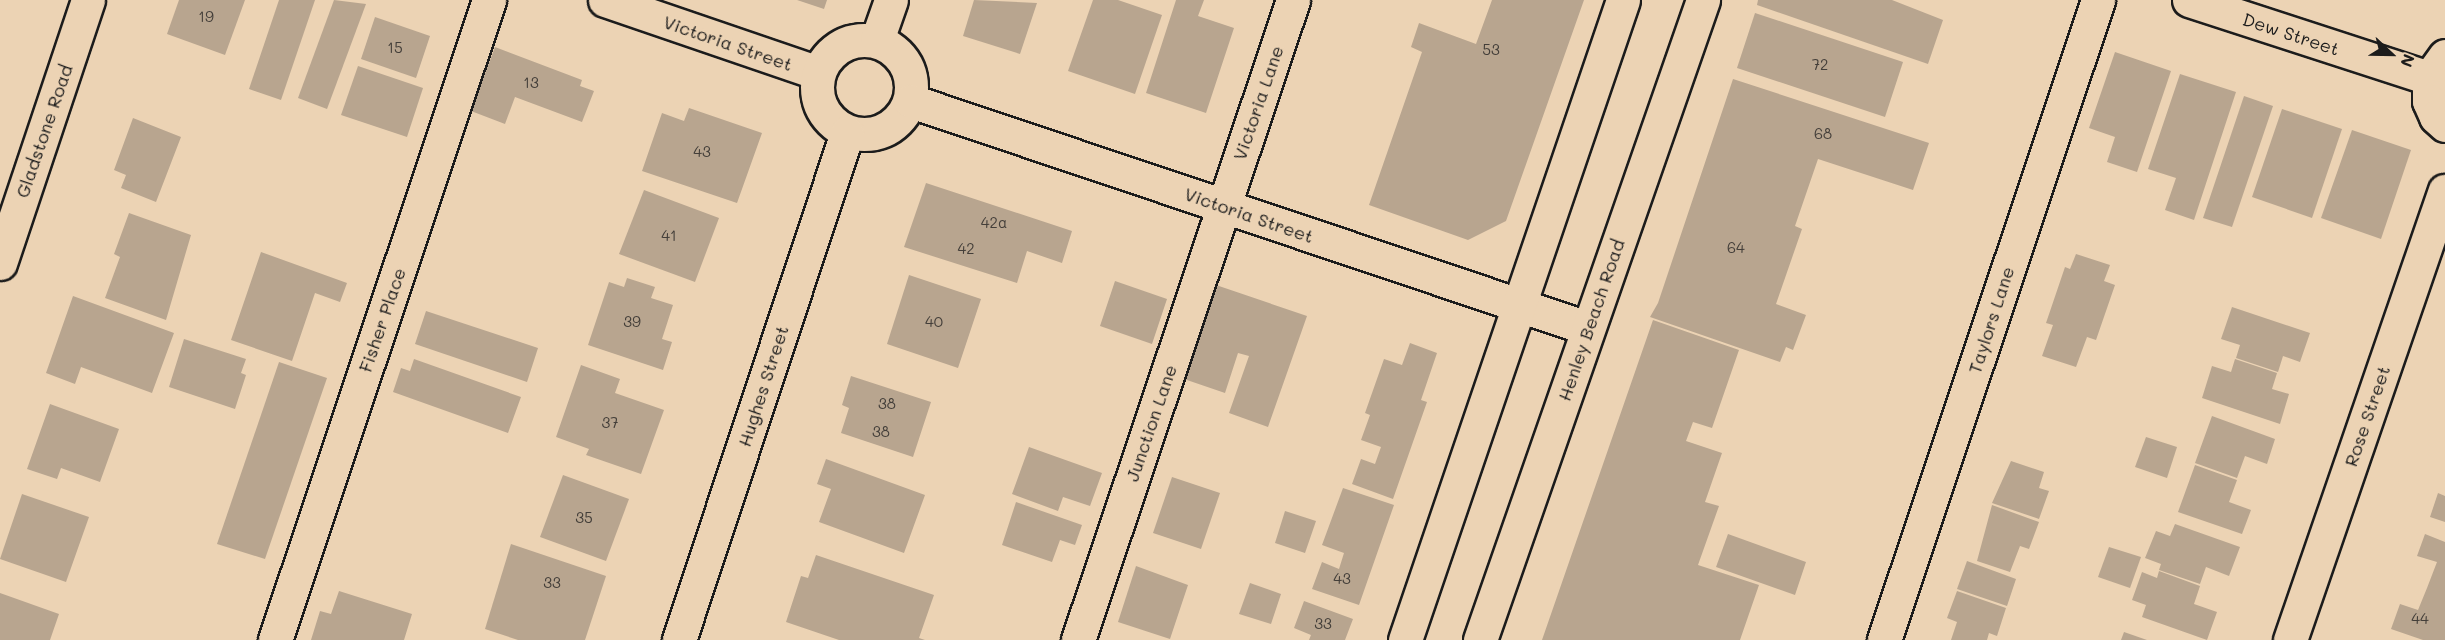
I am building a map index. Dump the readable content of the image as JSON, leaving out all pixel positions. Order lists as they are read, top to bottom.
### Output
{
  "streets": {
    "street": [
      "Dew Street",
      "Victoria Street",
      "Victoria Lane",
      "Gladstone Road",
      "Fisher Place",
      "Henley Beach Road",
      "Taylors Lane",
      "Hughes Street",
      "Rose Street",
      "Junction Lane"
    ]
  },
  "crossings": [
    ["Victoria Street", "Victoria Lane"],
    ["Victoria Street", "Henley Beach Road"],
    ["Victoria Street", "Hughes Street"],
    ["Victoria Street", "Junction Lane"],
    ["Victoria Lane", "Junction Lane"]
  ],
  "house_numbers": [
    "19",
    "15",
    "53",
    "72",
    "13",
    "68",
    "43",
    "42a",
    "41",
    "64",
    "42",
    "39",
    "40",
    "38",
    "37",
    "38",
    "35",
    "43",
    "33",
    "44",
    "33"
  ],
  "north": "right"
}
